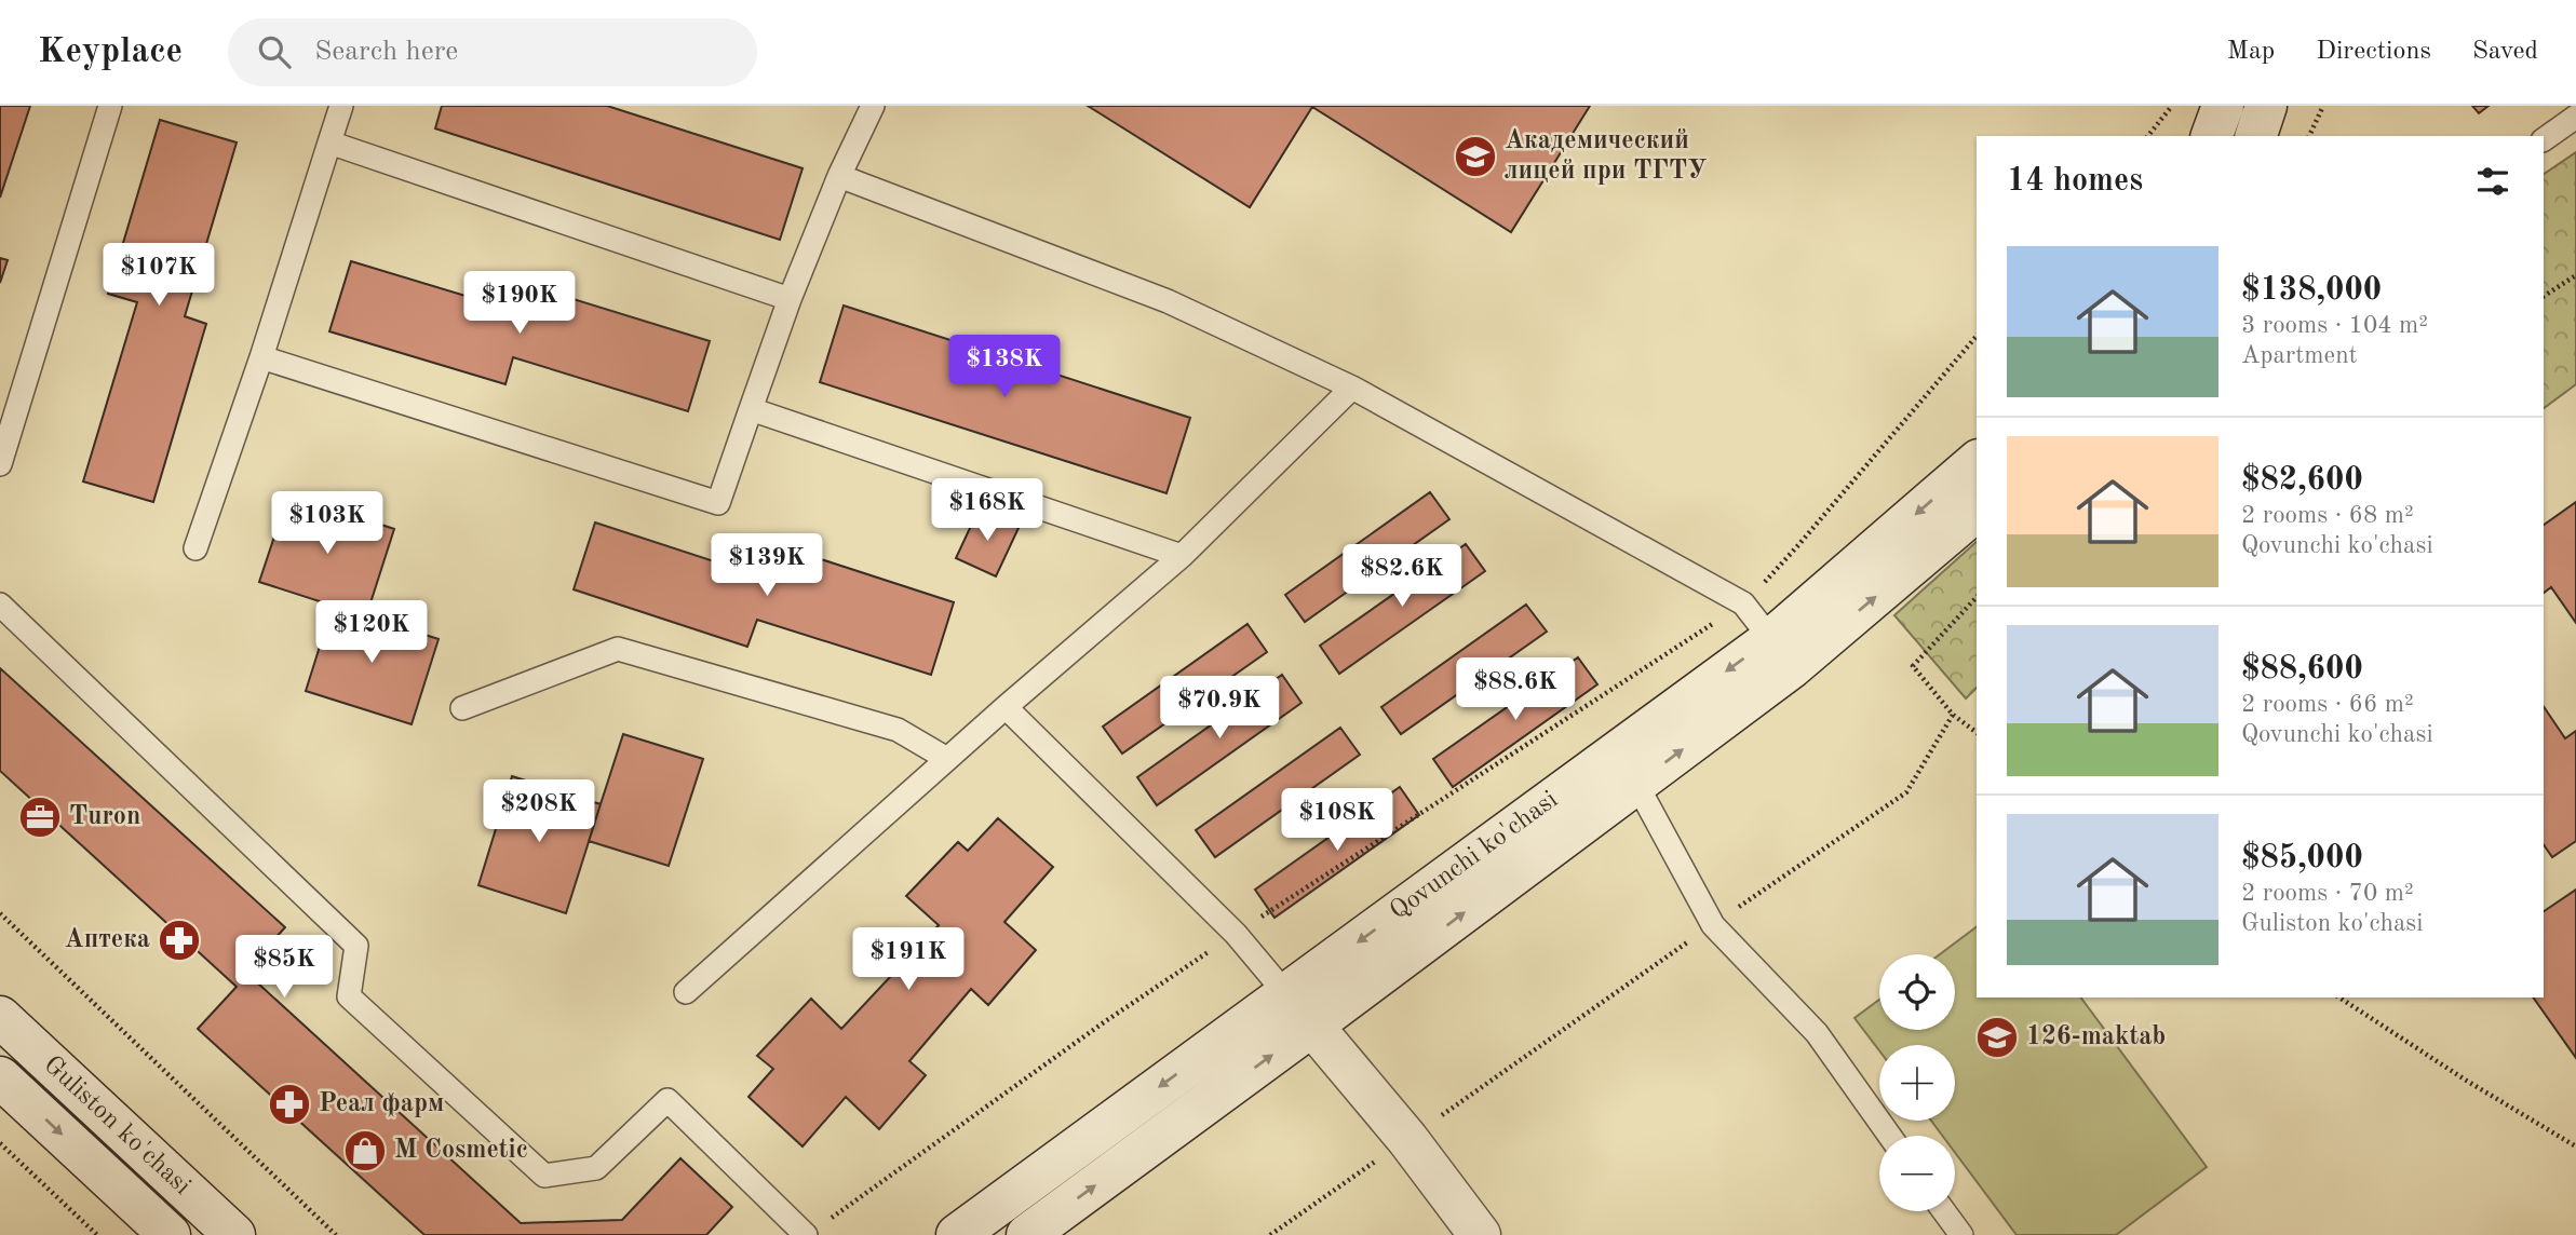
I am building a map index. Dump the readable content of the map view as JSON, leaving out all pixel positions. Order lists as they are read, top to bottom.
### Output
{
  "streets": {
    "main road": ["Qovunchi ko'chasi", "Guliston ko'chasi"]
  },
  "places": {
    "school or university": ["Академический лицей при ТГТУ", "126-maktab"],
    "office": ["Turon"],
    "pharmacy": ["Аптека", "Реал фарм"],
    "shop": ["M Cosmetic"]
  },
  "page": {
    "header": "Keyplace",
    "search": "Search here",
    "nav": ["Map", "Directions", "Saved"],
    "heading": "14 homes",
    "list": [
      {
        "name": "$138,000",
        "note": "3 rooms · 104 m² · Apartment"
      },
      {
        "name": "$82,600",
        "note": "2 rooms · 68 m² · Qovunchi ko'chasi"
      },
      {
        "name": "$88,600",
        "note": "2 rooms · 66 m² · Qovunchi ko'chasi"
      },
      {
        "name": "$85,000",
        "note": "2 rooms · 70 m² · Guliston ko'chasi"
      }
    ],
    "price": [
      "$107K",
      "$190K",
      "$138K",
      "$168K",
      "$103K",
      "$139K",
      "$82.6K",
      "$120K",
      "$88.6K",
      "$70.9K",
      "$208K",
      "$108K",
      "$191K",
      "$85K"
    ],
    "map_buttons": ["+", "−"]
  }
}
